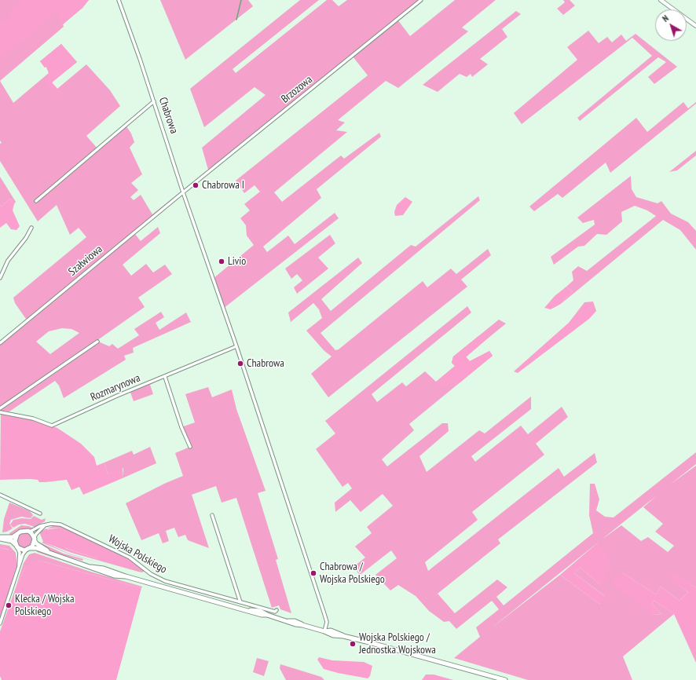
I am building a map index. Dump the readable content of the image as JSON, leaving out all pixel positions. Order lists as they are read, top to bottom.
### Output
{
  "streets": {
    "main road": ["Wojska Polskiego"],
    "street": [
      "Brzozowa",
      "Chabrowa",
      "Szałwiowa",
      "Rozmarynowa"
    ]
  },
  "crossings": [
    ["Brzozowa", "Chabrowa"],
    ["Brzozowa", "Szałwiowa"],
    ["Chabrowa", "Szałwiowa"],
    ["Chabrowa", "Rozmarynowa"],
    ["Chabrowa", "Wojska Polskiego"]
  ],
  "places": [
    "Chabrowa I",
    "Livio",
    "Chabrowa",
    "Chabrowa / Wojska Polskiego",
    "Klecka / Wojska Polskiego",
    "Wojska Polskiego / Jednostka Wojskowa"
  ],
  "north": "top left"
}
